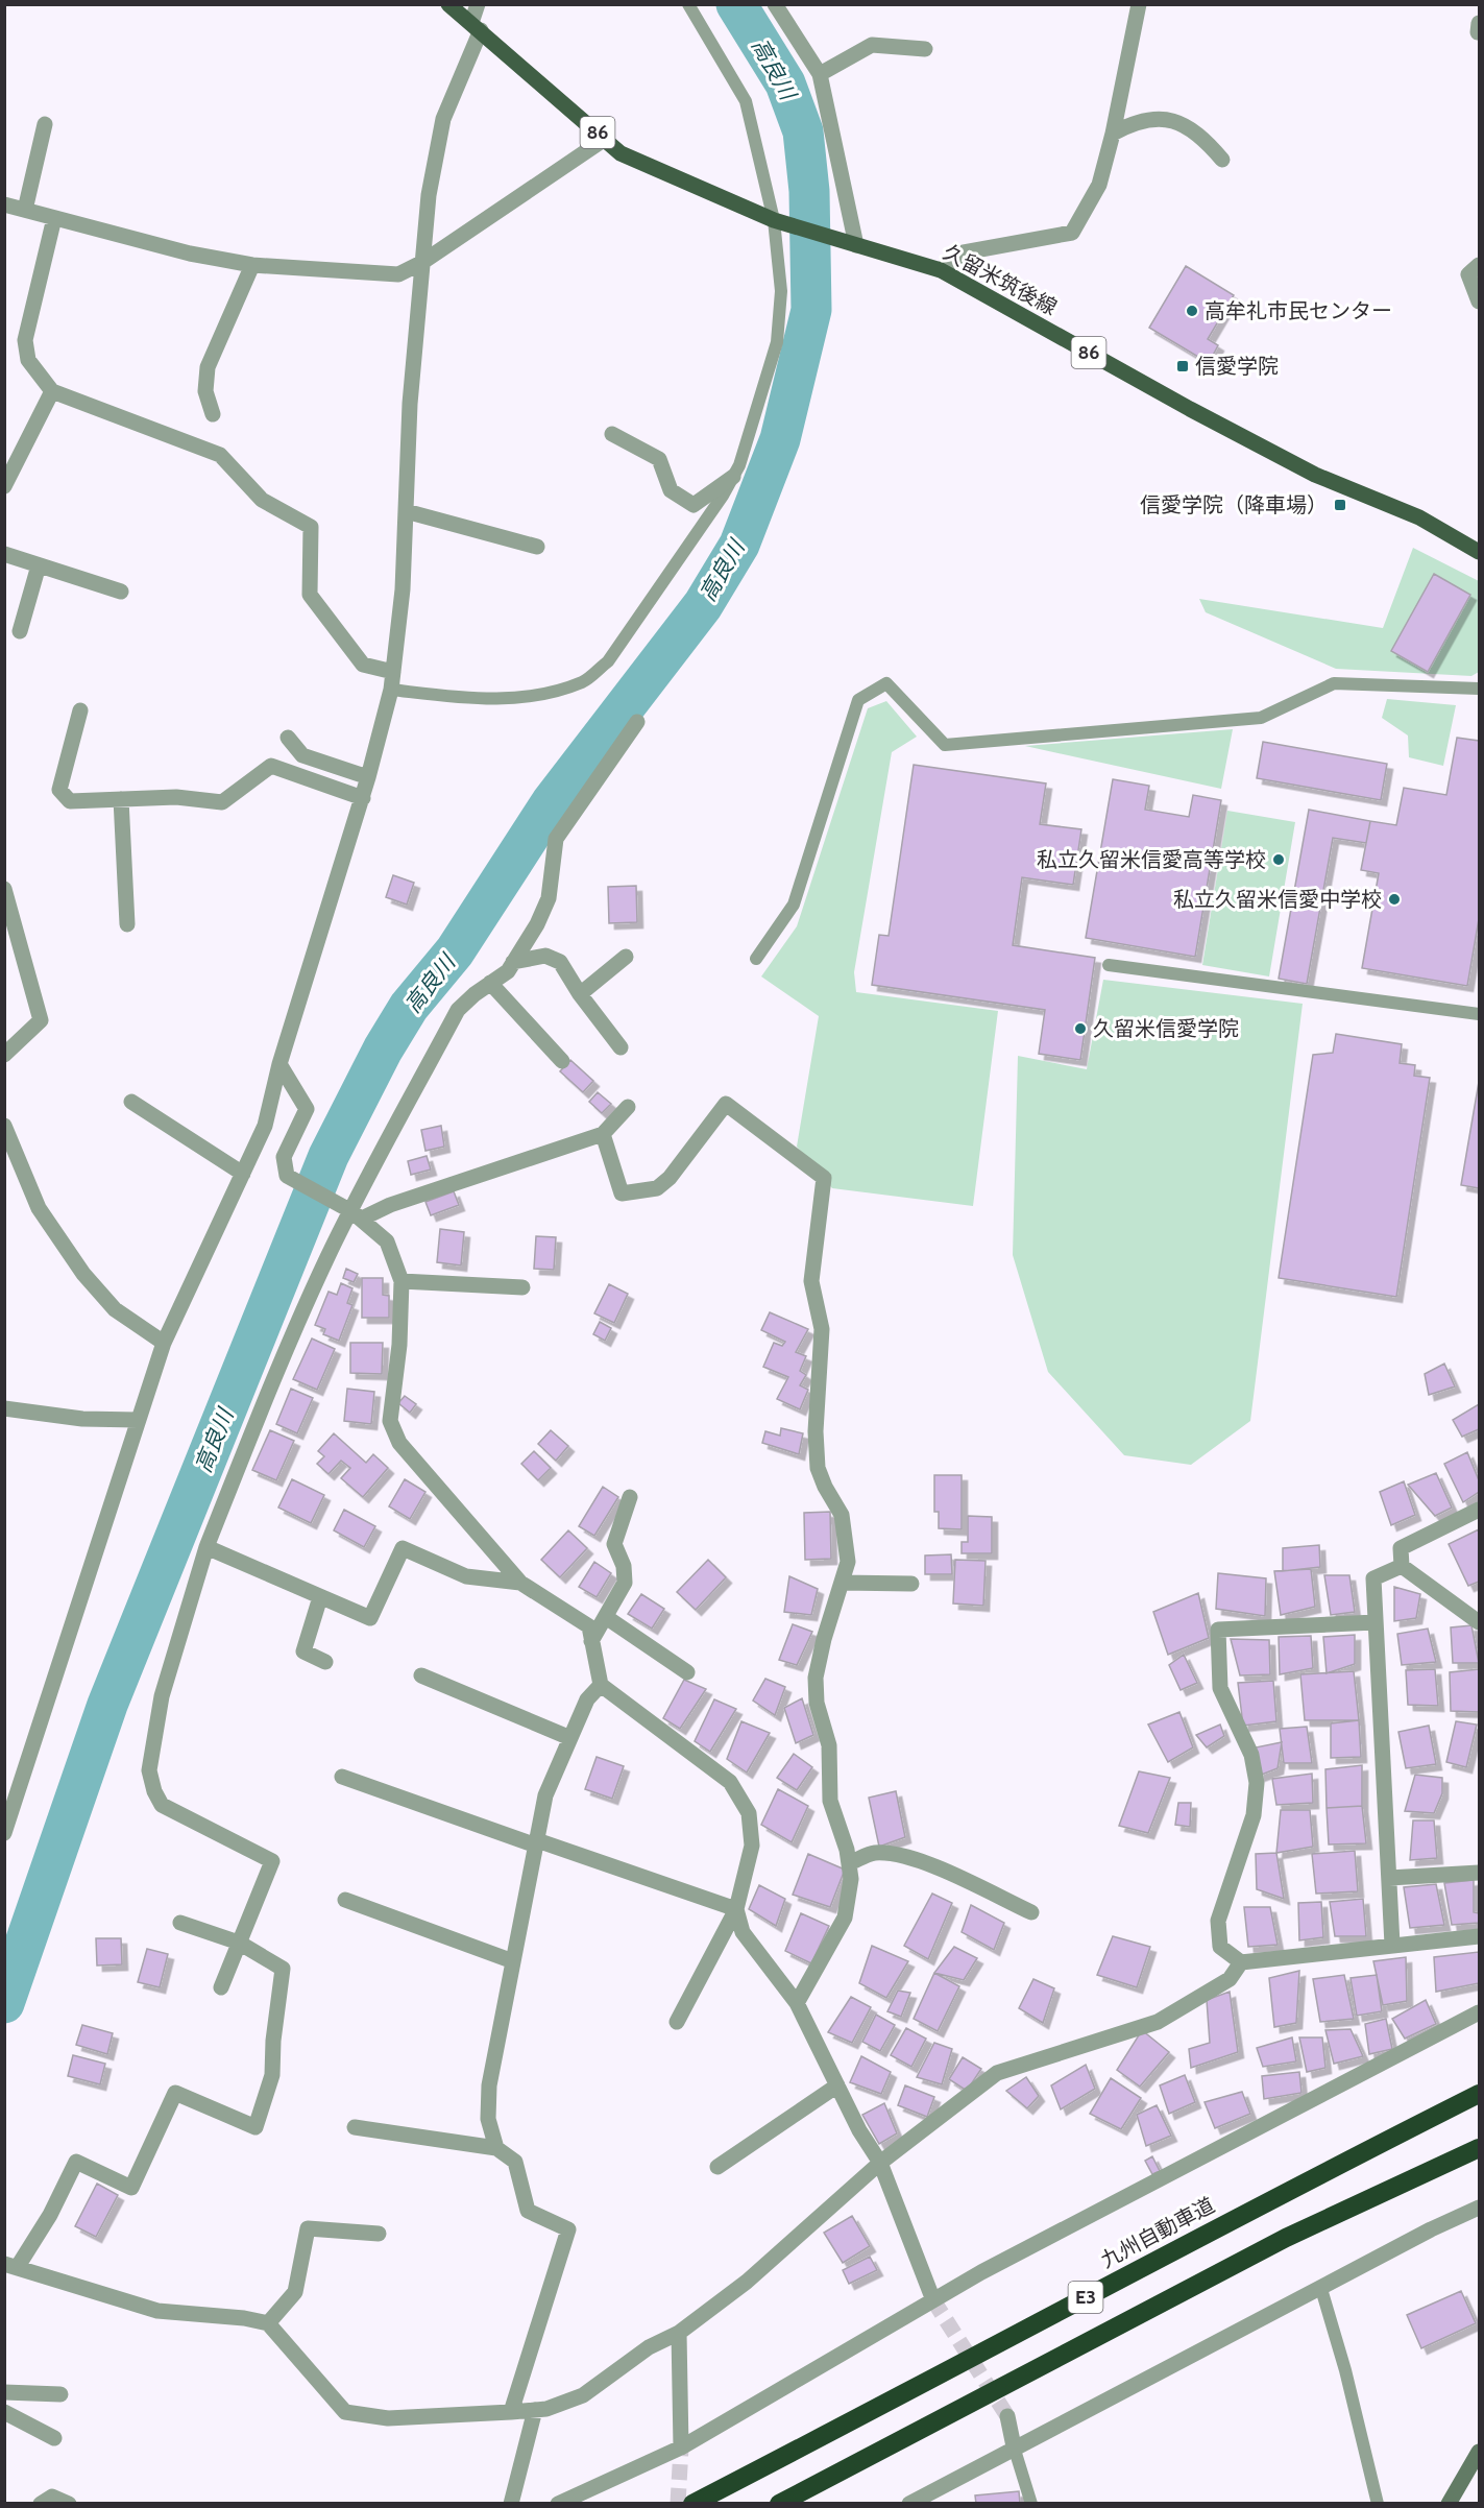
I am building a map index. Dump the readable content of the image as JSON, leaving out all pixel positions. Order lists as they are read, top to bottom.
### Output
{
  "streets": {
    "highway": ["九州自動車道", "E3"],
    "main road": ["86", "久留米筑後線"]
  },
  "water": ["高良川"],
  "places": {
    "other": [
      "高牟礼市民センター",
      "私立久留米信愛高等学校",
      "私立久留米信愛中学校",
      "久留米信愛学院"
    ],
    "transit": ["信愛学院", "信愛学院（降車場）"]
  }
}
